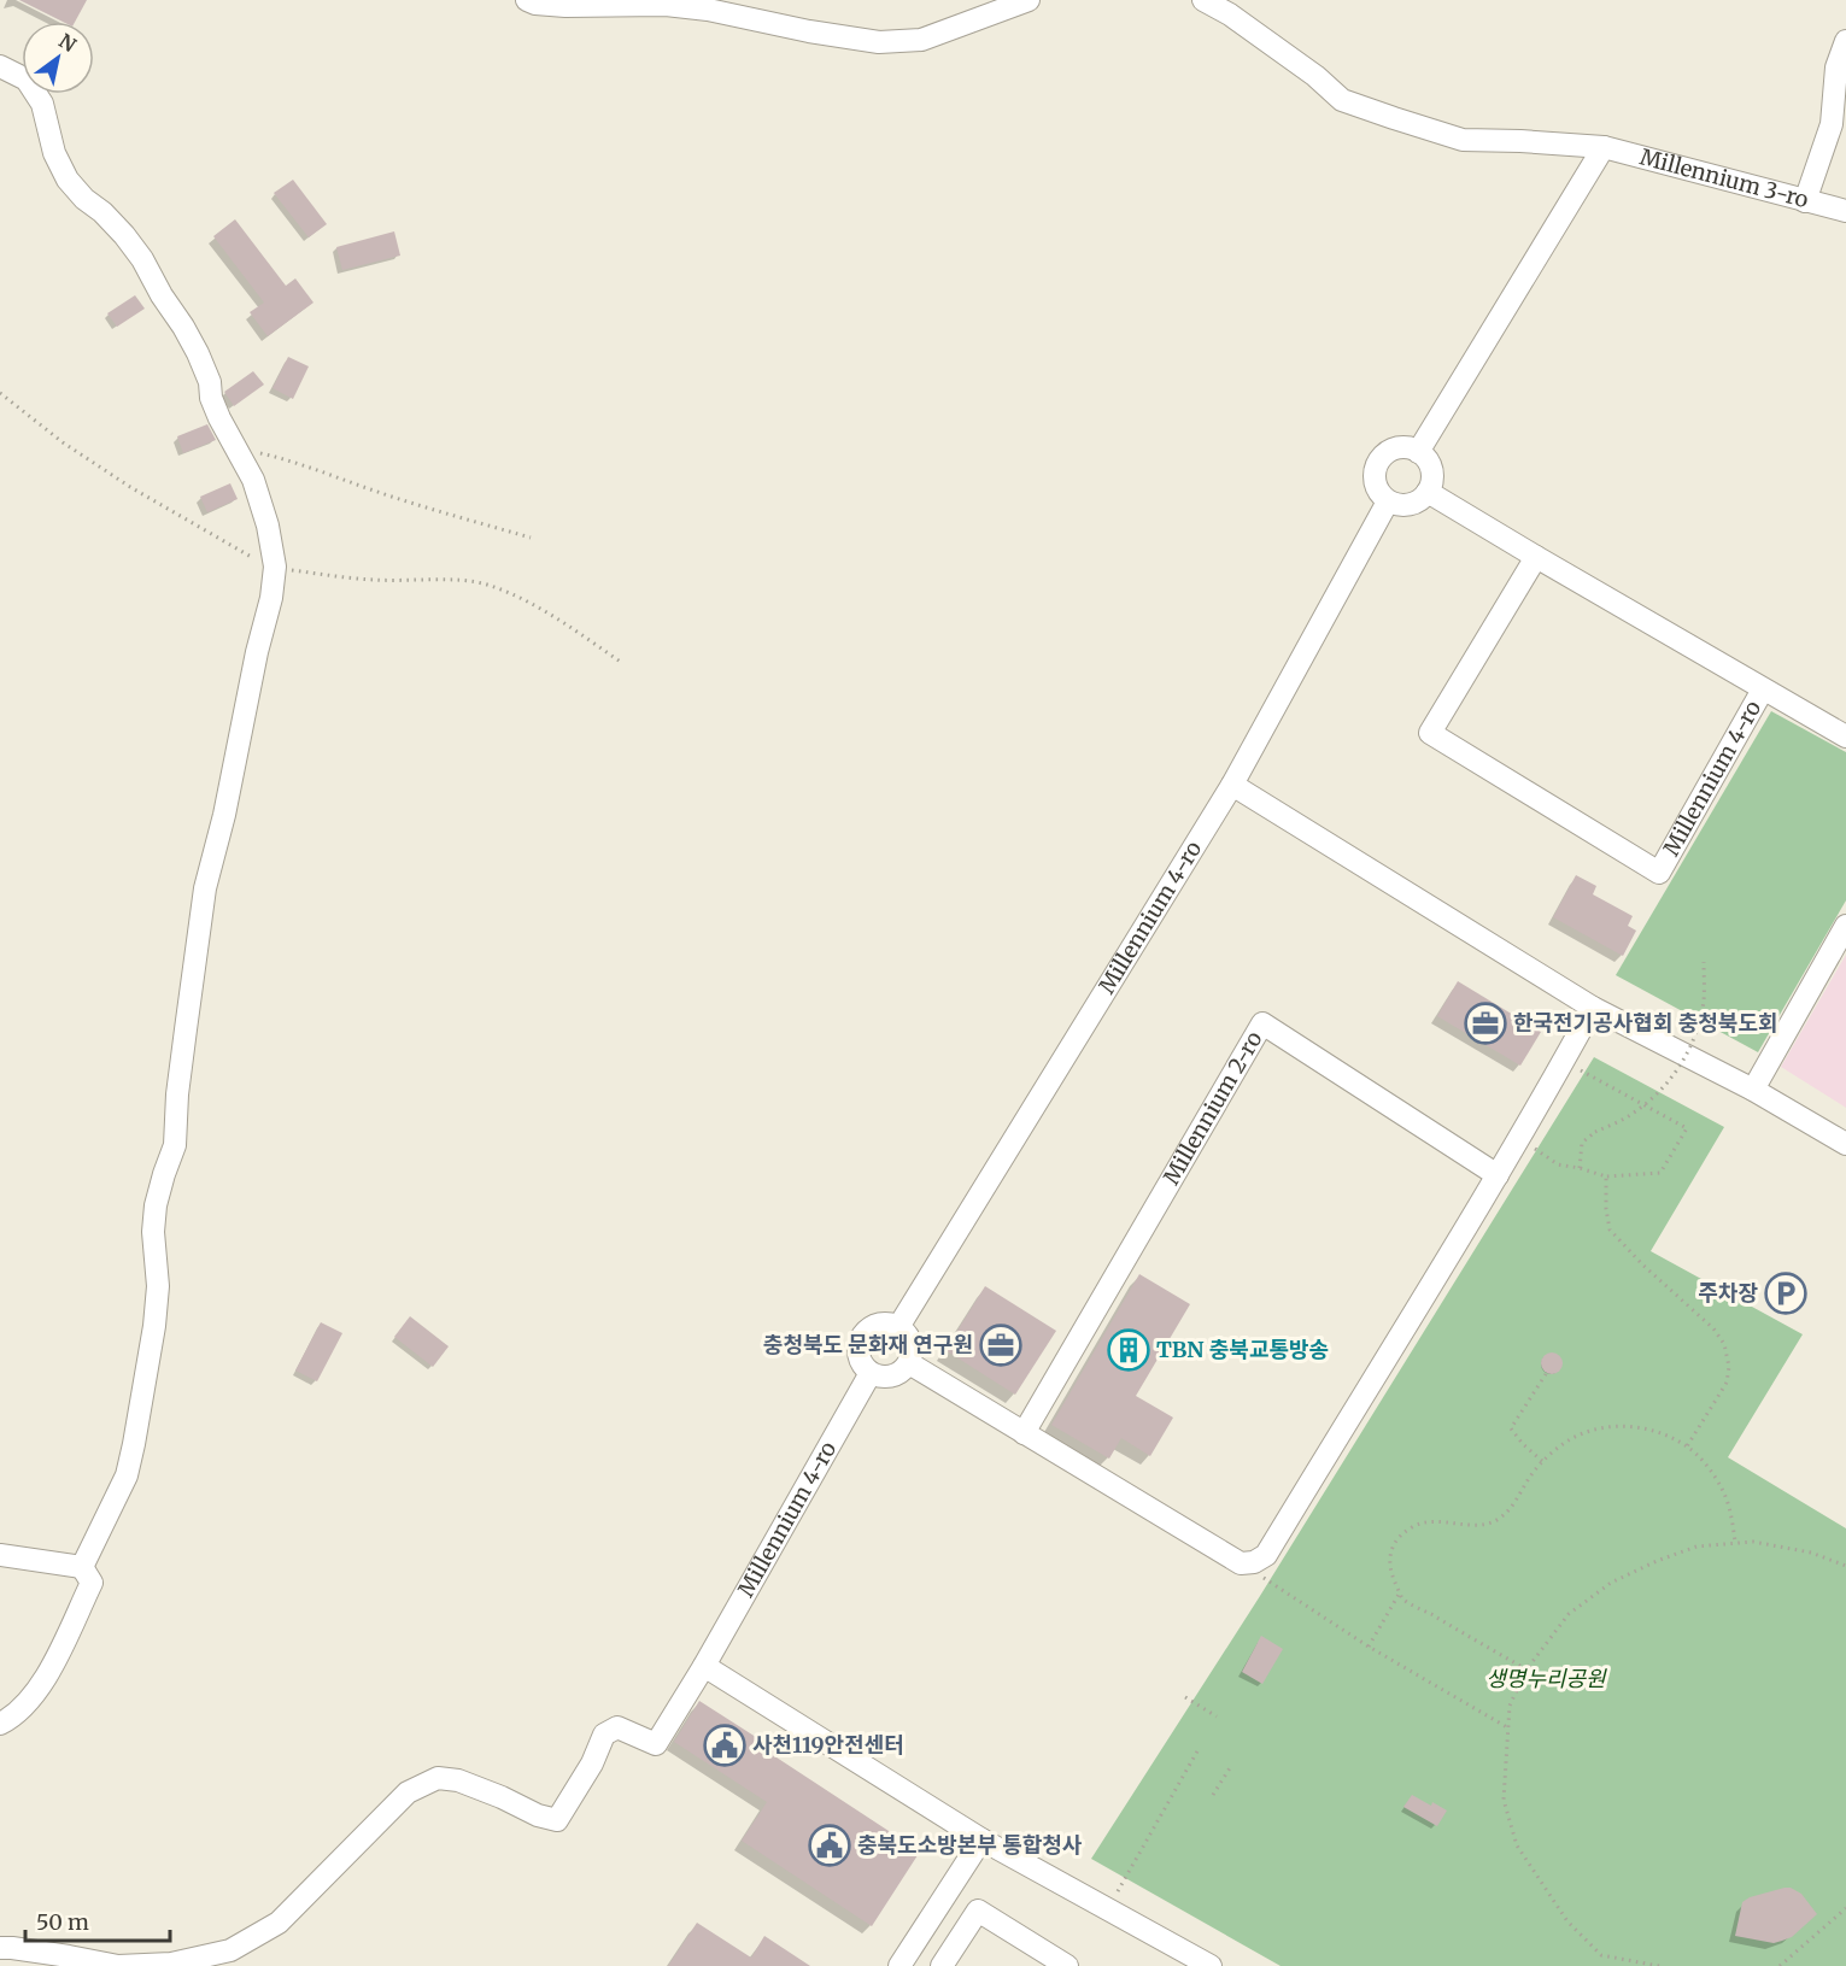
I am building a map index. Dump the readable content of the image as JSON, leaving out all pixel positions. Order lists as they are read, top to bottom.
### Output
{
  "streets": {
    "street": ["Millennium 3-ro", "Millennium 4-ro", "Millennium 2-ro"]
  },
  "parks": ["생명누리공원"],
  "places": {
    "office": ["한국전기공사협회 충청북도회", "충청북도 문화재 연구원"],
    "parking": ["주차장"],
    "building": ["TBN 충북교통방송"],
    "public building": ["사천119안전센터", "충북도소방본부 통합청사"]
  },
  "scale_bar": "50 m",
  "north": "top right"
}
